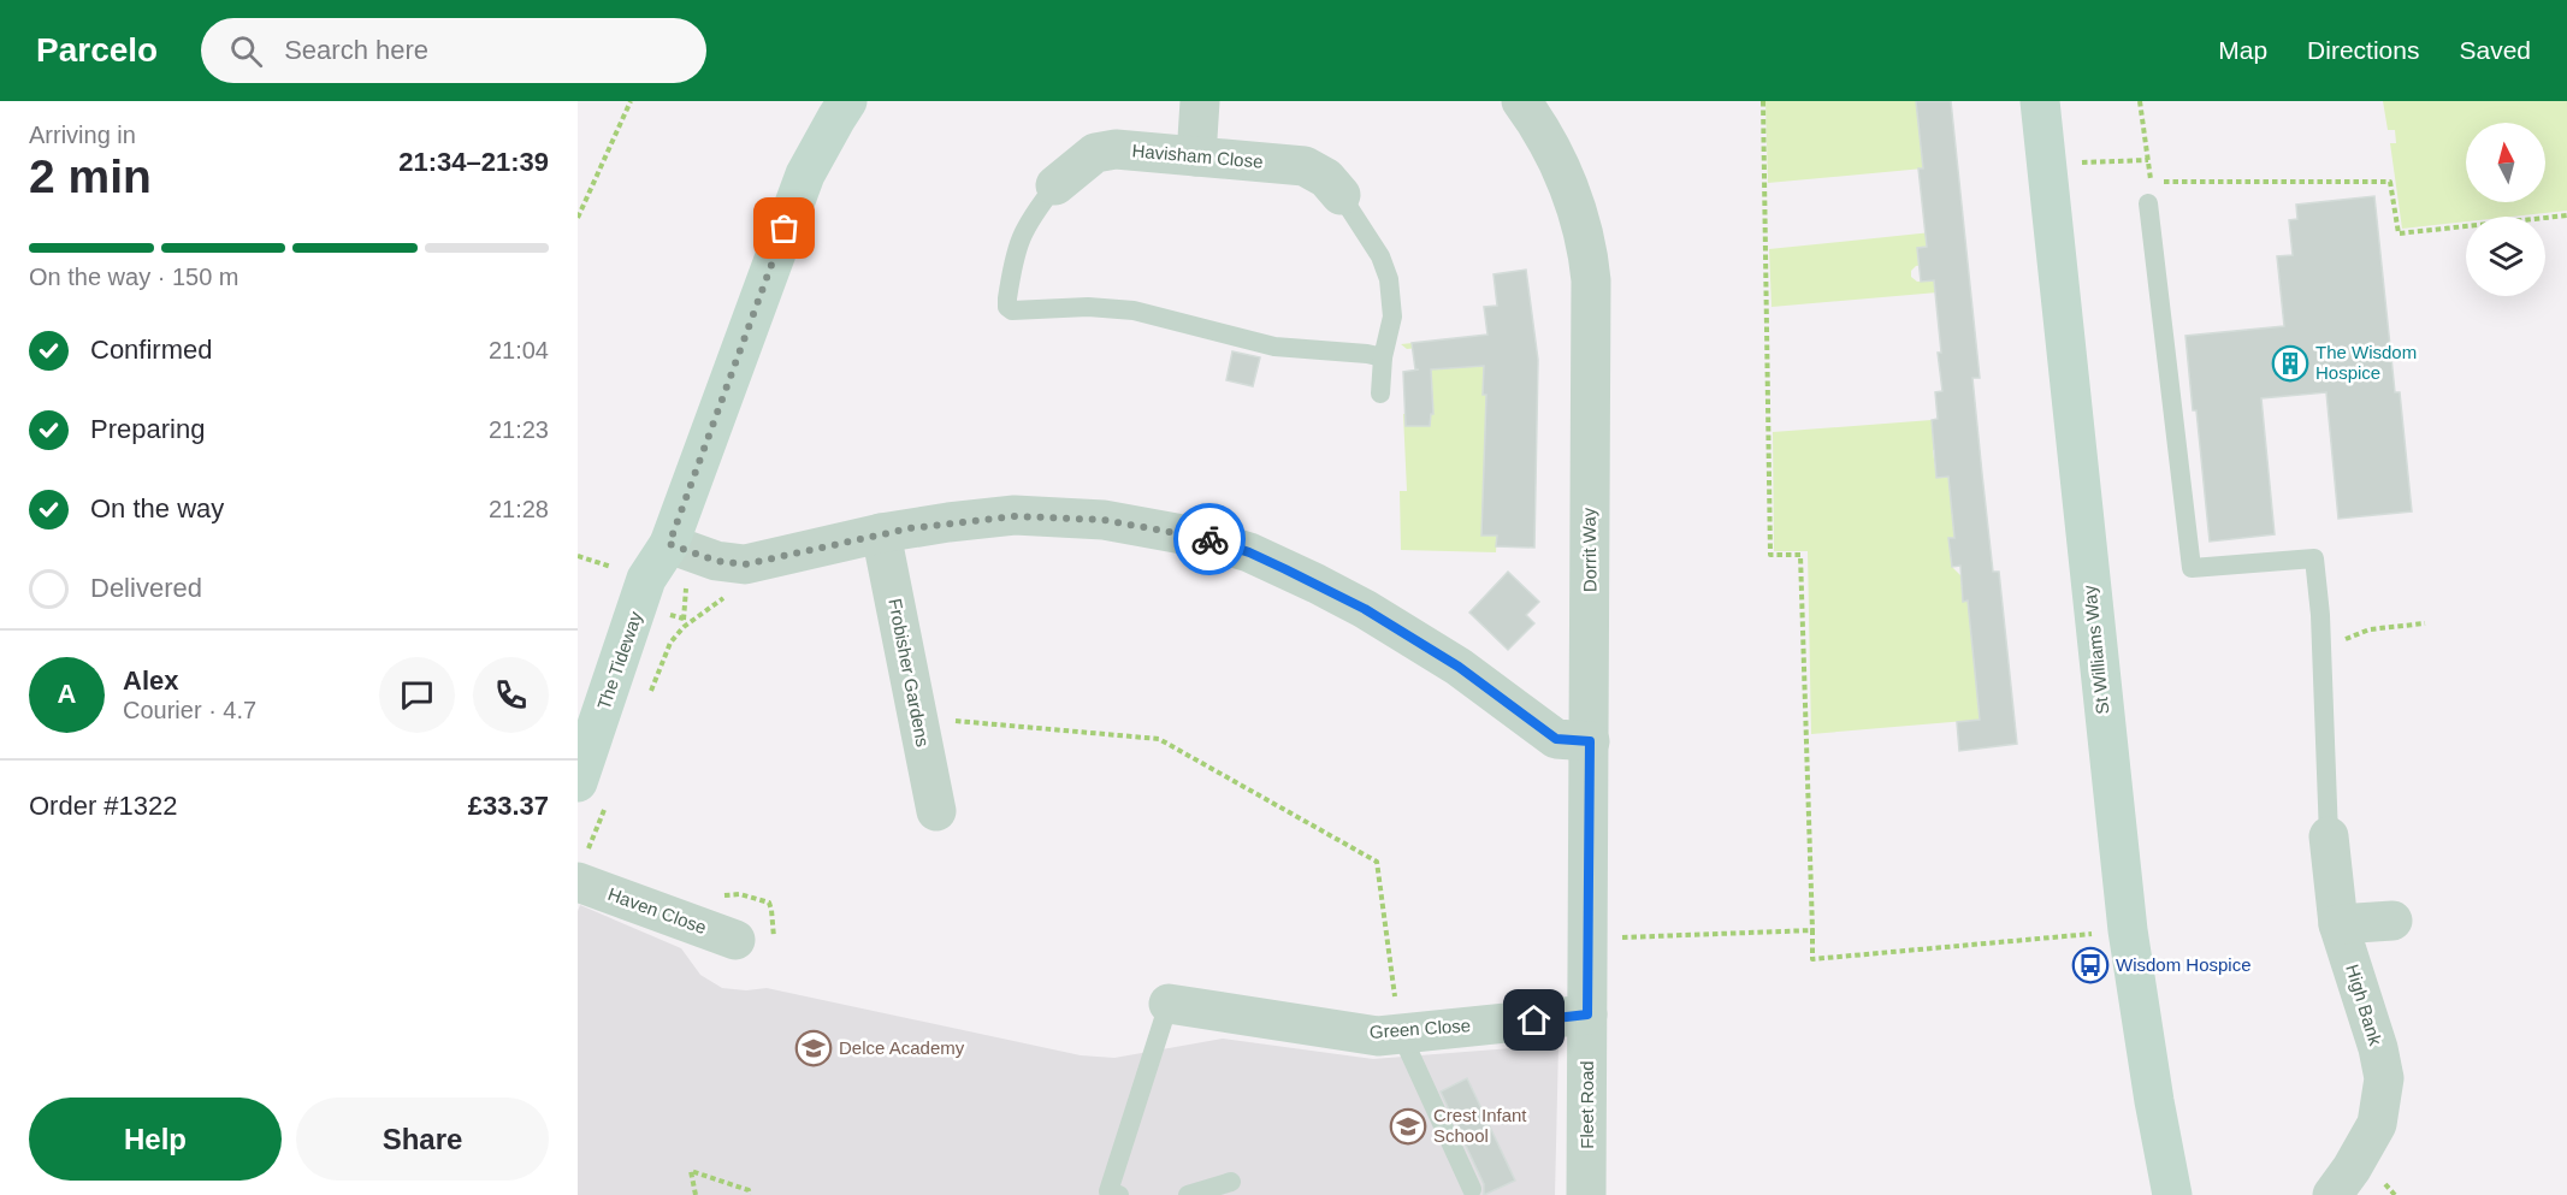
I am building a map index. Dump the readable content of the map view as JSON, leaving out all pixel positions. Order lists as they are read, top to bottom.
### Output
{
  "streets": {
    "street": [
      "Havisham Close",
      "Dorrit Way",
      "St Williams Way",
      "The Tideway",
      "Frobisher Gardens",
      "Haven Close",
      "High Bank",
      "Green Close",
      "Fleet Road"
    ]
  },
  "crossings": [
    ["Dorrit Way", "Green Close"],
    ["Dorrit Way", "Fleet Road"],
    ["Green Close", "Fleet Road"]
  ],
  "places": {
    "building": ["The Wisdom Hospice"],
    "bus stop": ["Wisdom Hospice"],
    "school or university": ["Delce Academy", "Crest Infant School"]
  },
  "north": "top",
  "page": {
    "header": "Parcelo",
    "search": "Search here",
    "nav": ["Map", "Directions", "Saved"],
    "heading": ["2 min", "Arriving in", "21:34–21:39"],
    "panel": [
      "Alex",
      "Courier · 4.7",
      "Order #1322",
      "£33.37"
    ],
    "bar": "On the way · 150 m",
    "list": [
      ["Confirmed", "21:04"],
      ["Preparing", "21:23"],
      ["On the way", "21:28"],
      "Delivered"
    ],
    "round": "A",
    "buttons": ["Help", "Share"]
  }
}
